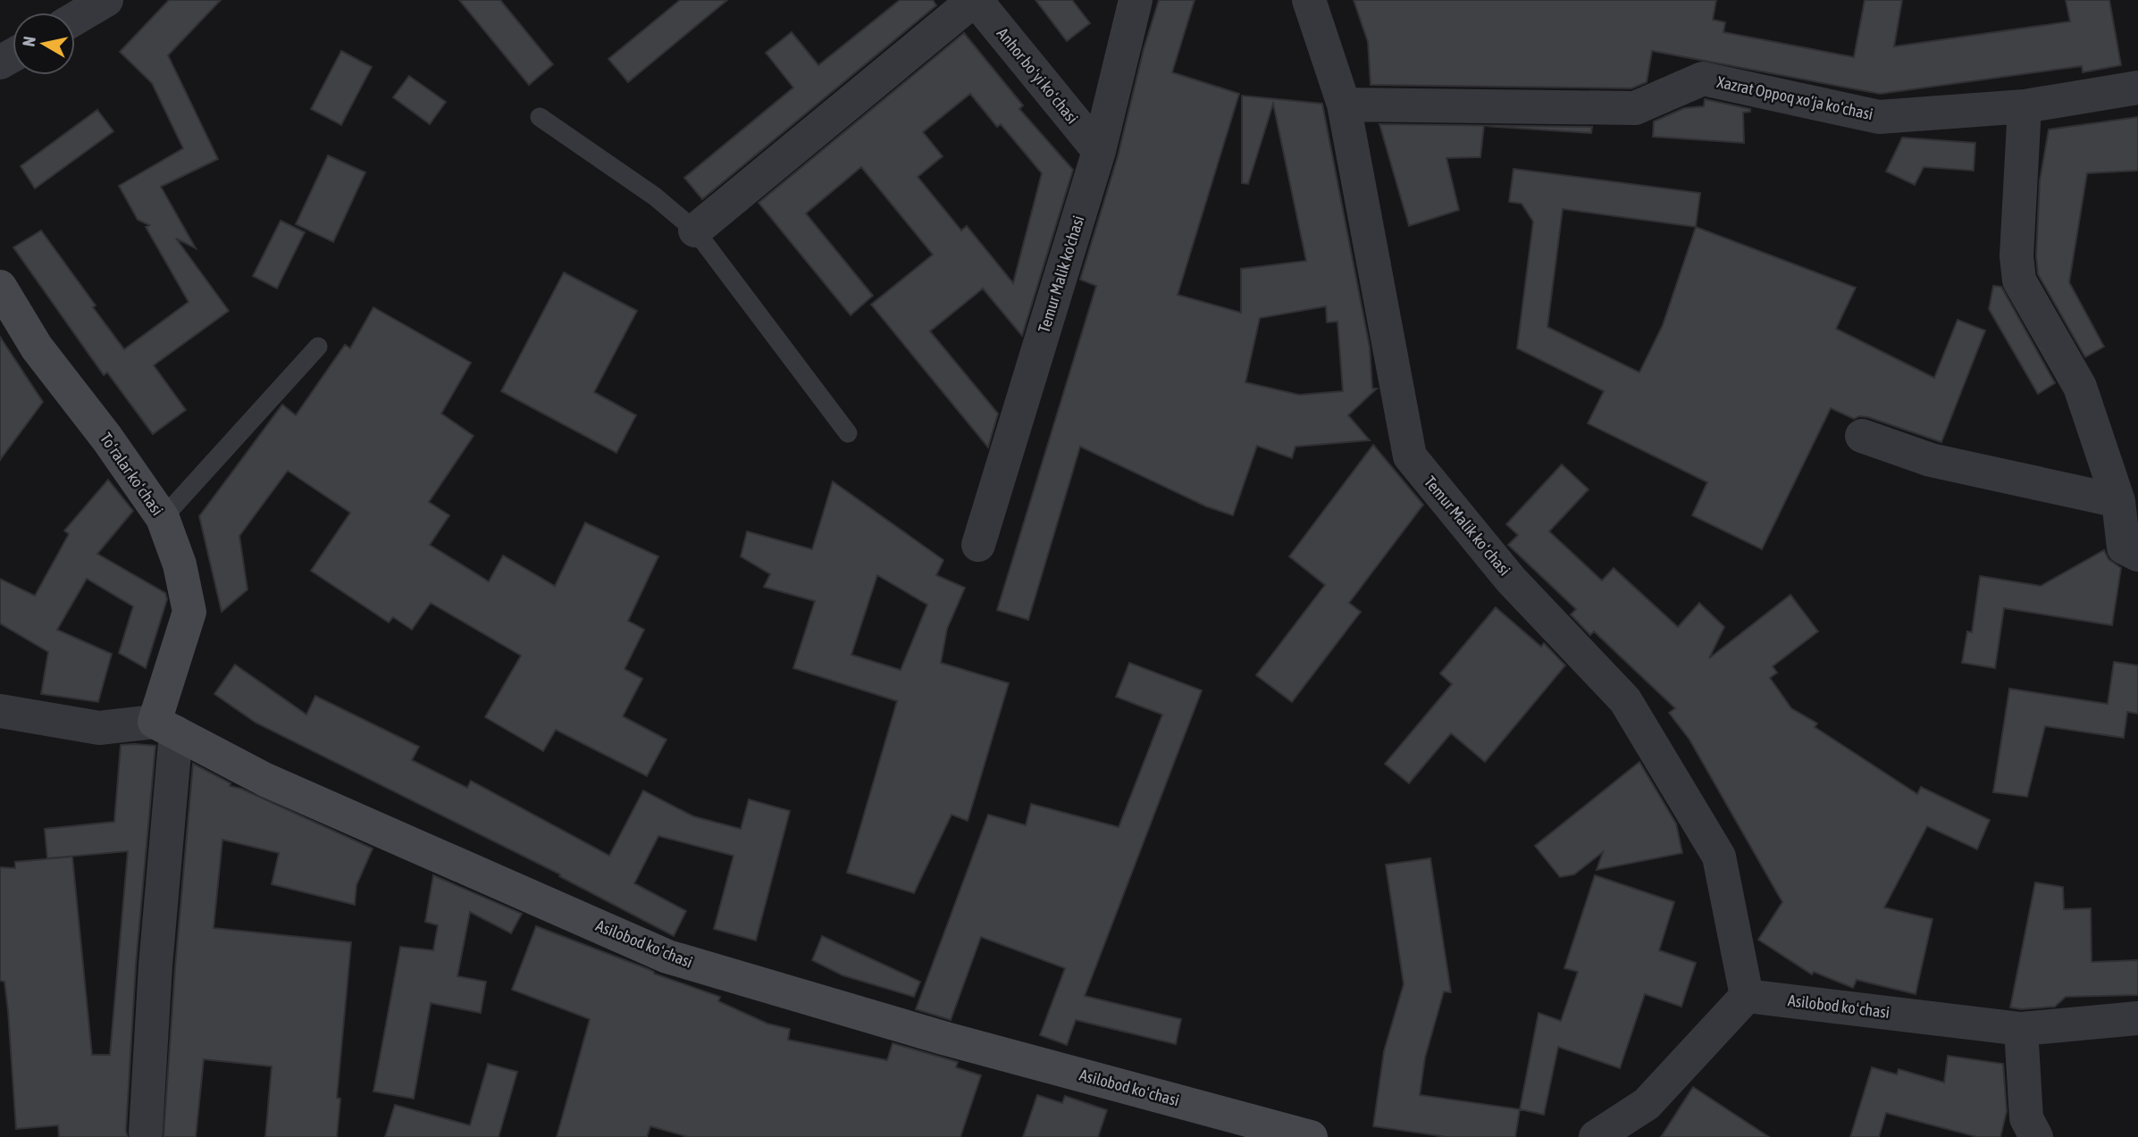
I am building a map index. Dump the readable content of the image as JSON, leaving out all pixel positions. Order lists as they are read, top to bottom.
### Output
{
  "streets": {
    "street": [
      "Anhor boʻyi koʻchasi",
      "Xazrat Oppoq xo‘ja ko‘chasi",
      "Temur Malik ko'chasi",
      "Toʻralar koʻchasi",
      "Temur Malik koʻchasi",
      "Asilobod koʻchasi"
    ]
  },
  "crossings": [
    ["Anhor boʻyi koʻchasi", "Temur Malik ko'chasi"],
    ["Xazrat Oppoq xo‘ja ko‘chasi", "Temur Malik koʻchasi"],
    ["Toʻralar koʻchasi", "Asilobod koʻchasi"],
    ["Temur Malik koʻchasi", "Asilobod koʻchasi"]
  ],
  "north": "left"
}
